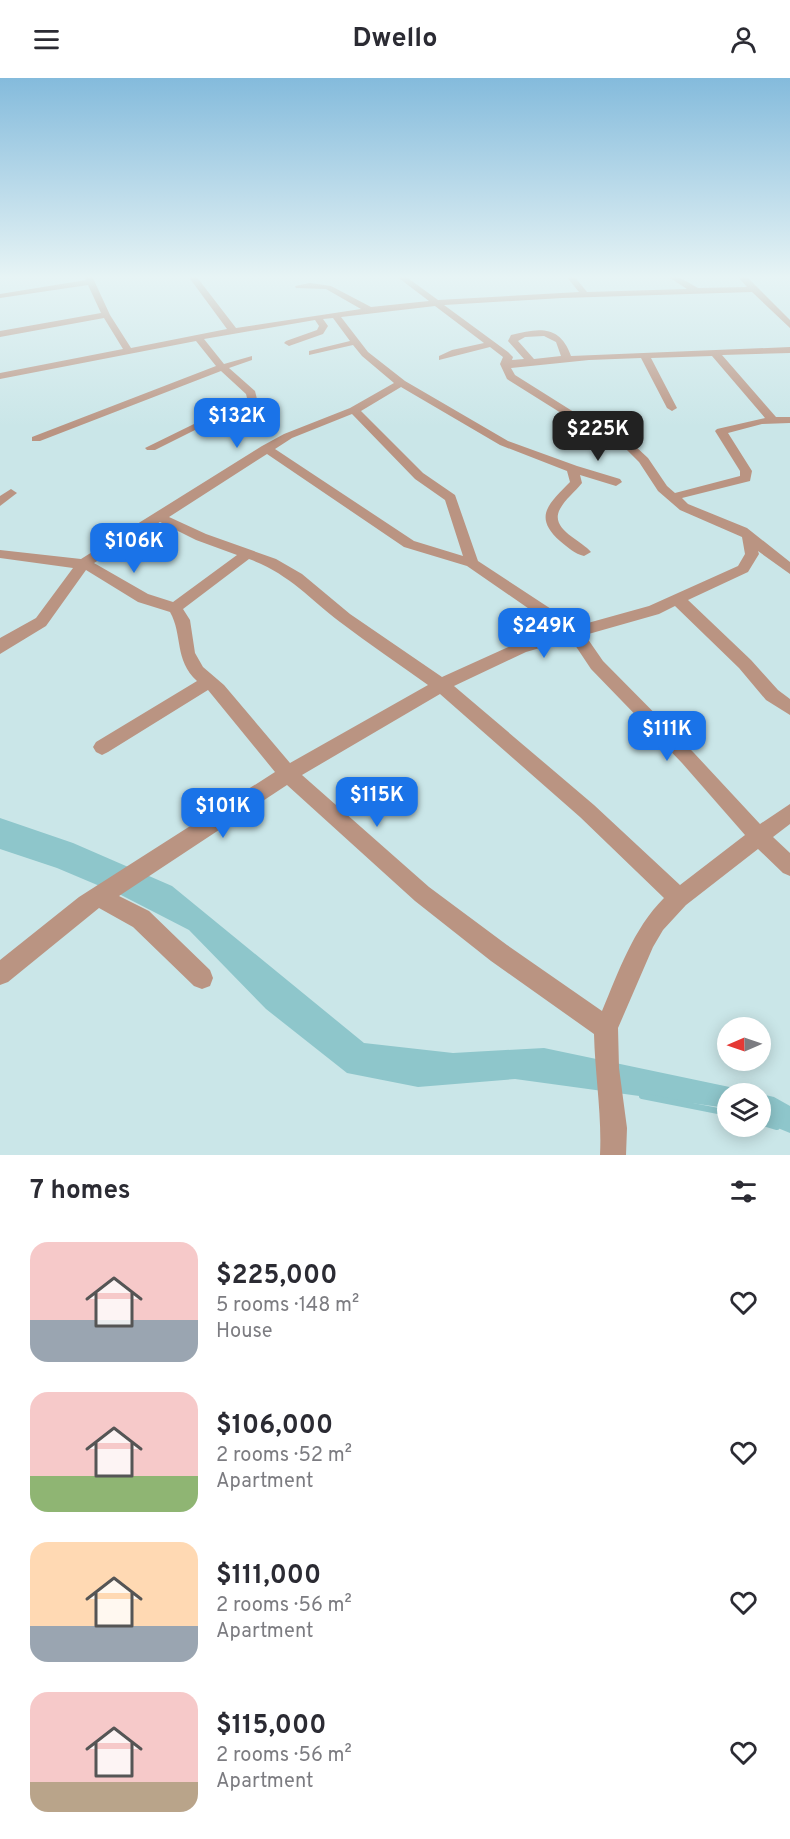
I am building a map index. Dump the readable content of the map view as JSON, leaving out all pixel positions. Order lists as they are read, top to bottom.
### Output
{
  "north": "left",
  "page": {
    "header": "Dwello",
    "price": [
      "$132K",
      "$225K",
      "$106K",
      "$249K",
      "$111K",
      "$115K",
      "$101K"
    ],
    "heading": "7 homes",
    "list": [
      {
        "name": "$225,000",
        "note": "5 rooms · 148 m² · House"
      },
      {
        "name": "$106,000",
        "note": "2 rooms · 52 m² · Apartment"
      },
      {
        "name": "$111,000",
        "note": "2 rooms · 56 m² · Apartment"
      },
      {
        "name": "$115,000",
        "note": "2 rooms · 56 m² · Apartment"
      }
    ]
  }
}
